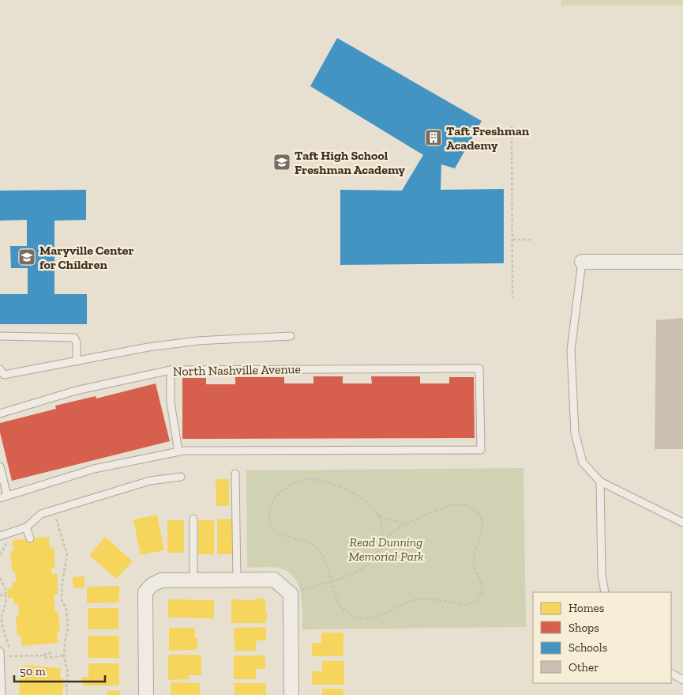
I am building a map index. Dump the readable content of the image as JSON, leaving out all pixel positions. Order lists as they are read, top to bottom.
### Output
{
  "streets": {
    "lane": ["North Nashville Avenue"]
  },
  "parks": ["Read Dunning Memorial Park"],
  "places": {
    "building": ["Taft Freshman Academy"],
    "school or university": ["Taft High School Freshman Academy", "Maryville Center for Children"]
  },
  "legend": [
    "Homes",
    "Shops",
    "Schools",
    "Other"
  ],
  "scale_bar": "50 m"
}
